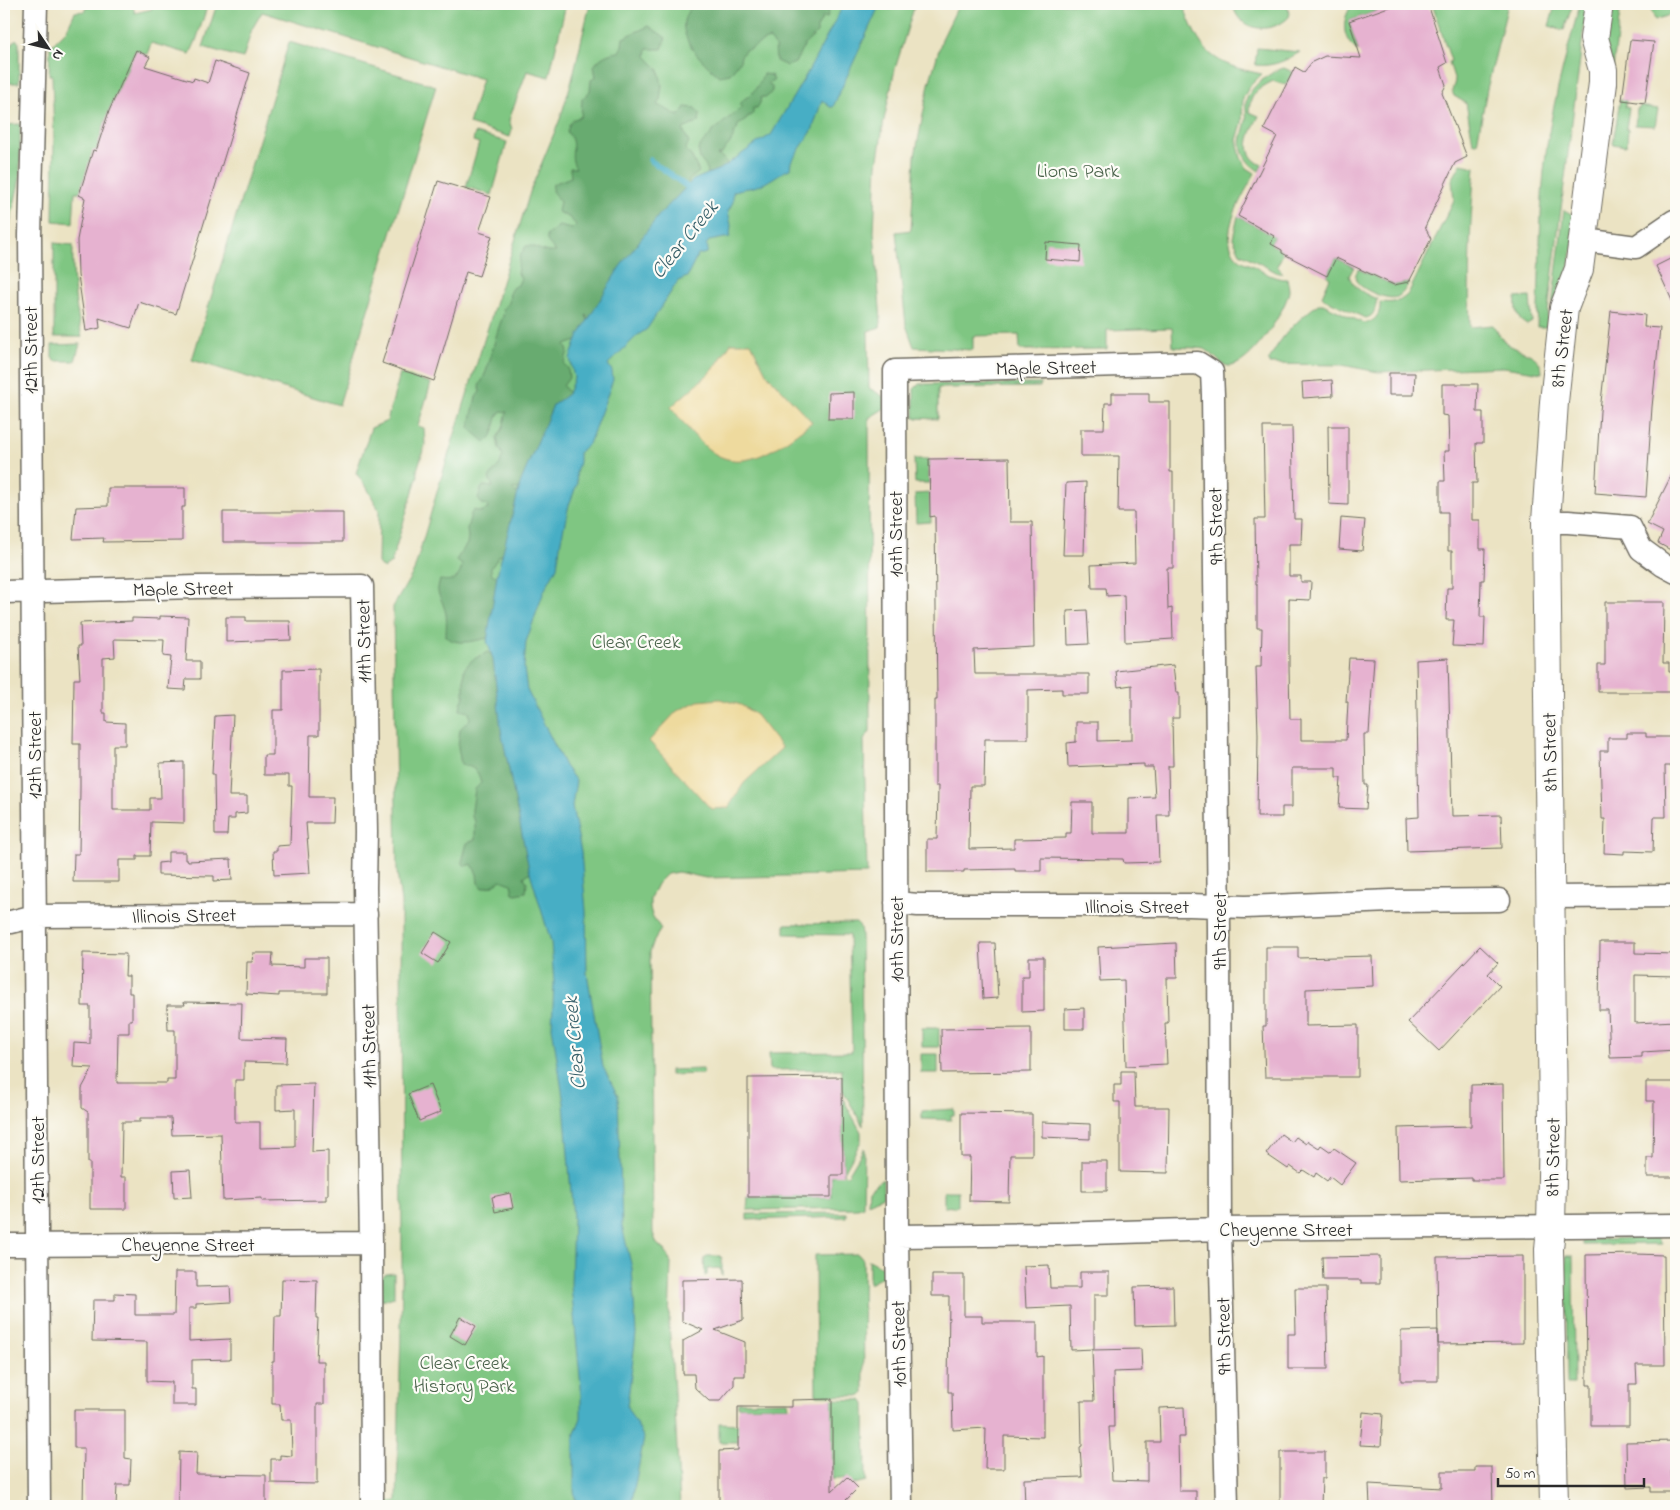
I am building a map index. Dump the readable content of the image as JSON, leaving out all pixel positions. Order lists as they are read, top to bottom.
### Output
{
  "streets": {
    "street": [
      "8th Street",
      "12th Street",
      "Maple Street",
      "9th Street",
      "10th Street",
      "11th Street",
      "Illinois Street",
      "Cheyenne Street"
    ]
  },
  "crossings": [
    ["8th Street", "Cheyenne Street"],
    ["12th Street", "Maple Street"],
    ["12th Street", "Illinois Street"],
    ["12th Street", "Cheyenne Street"],
    ["Maple Street", "9th Street"],
    ["Maple Street", "10th Street"],
    ["Maple Street", "11th Street"],
    ["9th Street", "Illinois Street"],
    ["9th Street", "Cheyenne Street"],
    ["10th Street", "Illinois Street"],
    ["10th Street", "Cheyenne Street"],
    ["11th Street", "Illinois Street"],
    ["11th Street", "Cheyenne Street"]
  ],
  "water": ["Clear Creek"],
  "parks": ["Lions Park", "Clear Creek", "Clear Creek History Park"],
  "scale_bar": "50 m",
  "north": "bottom right"
}
